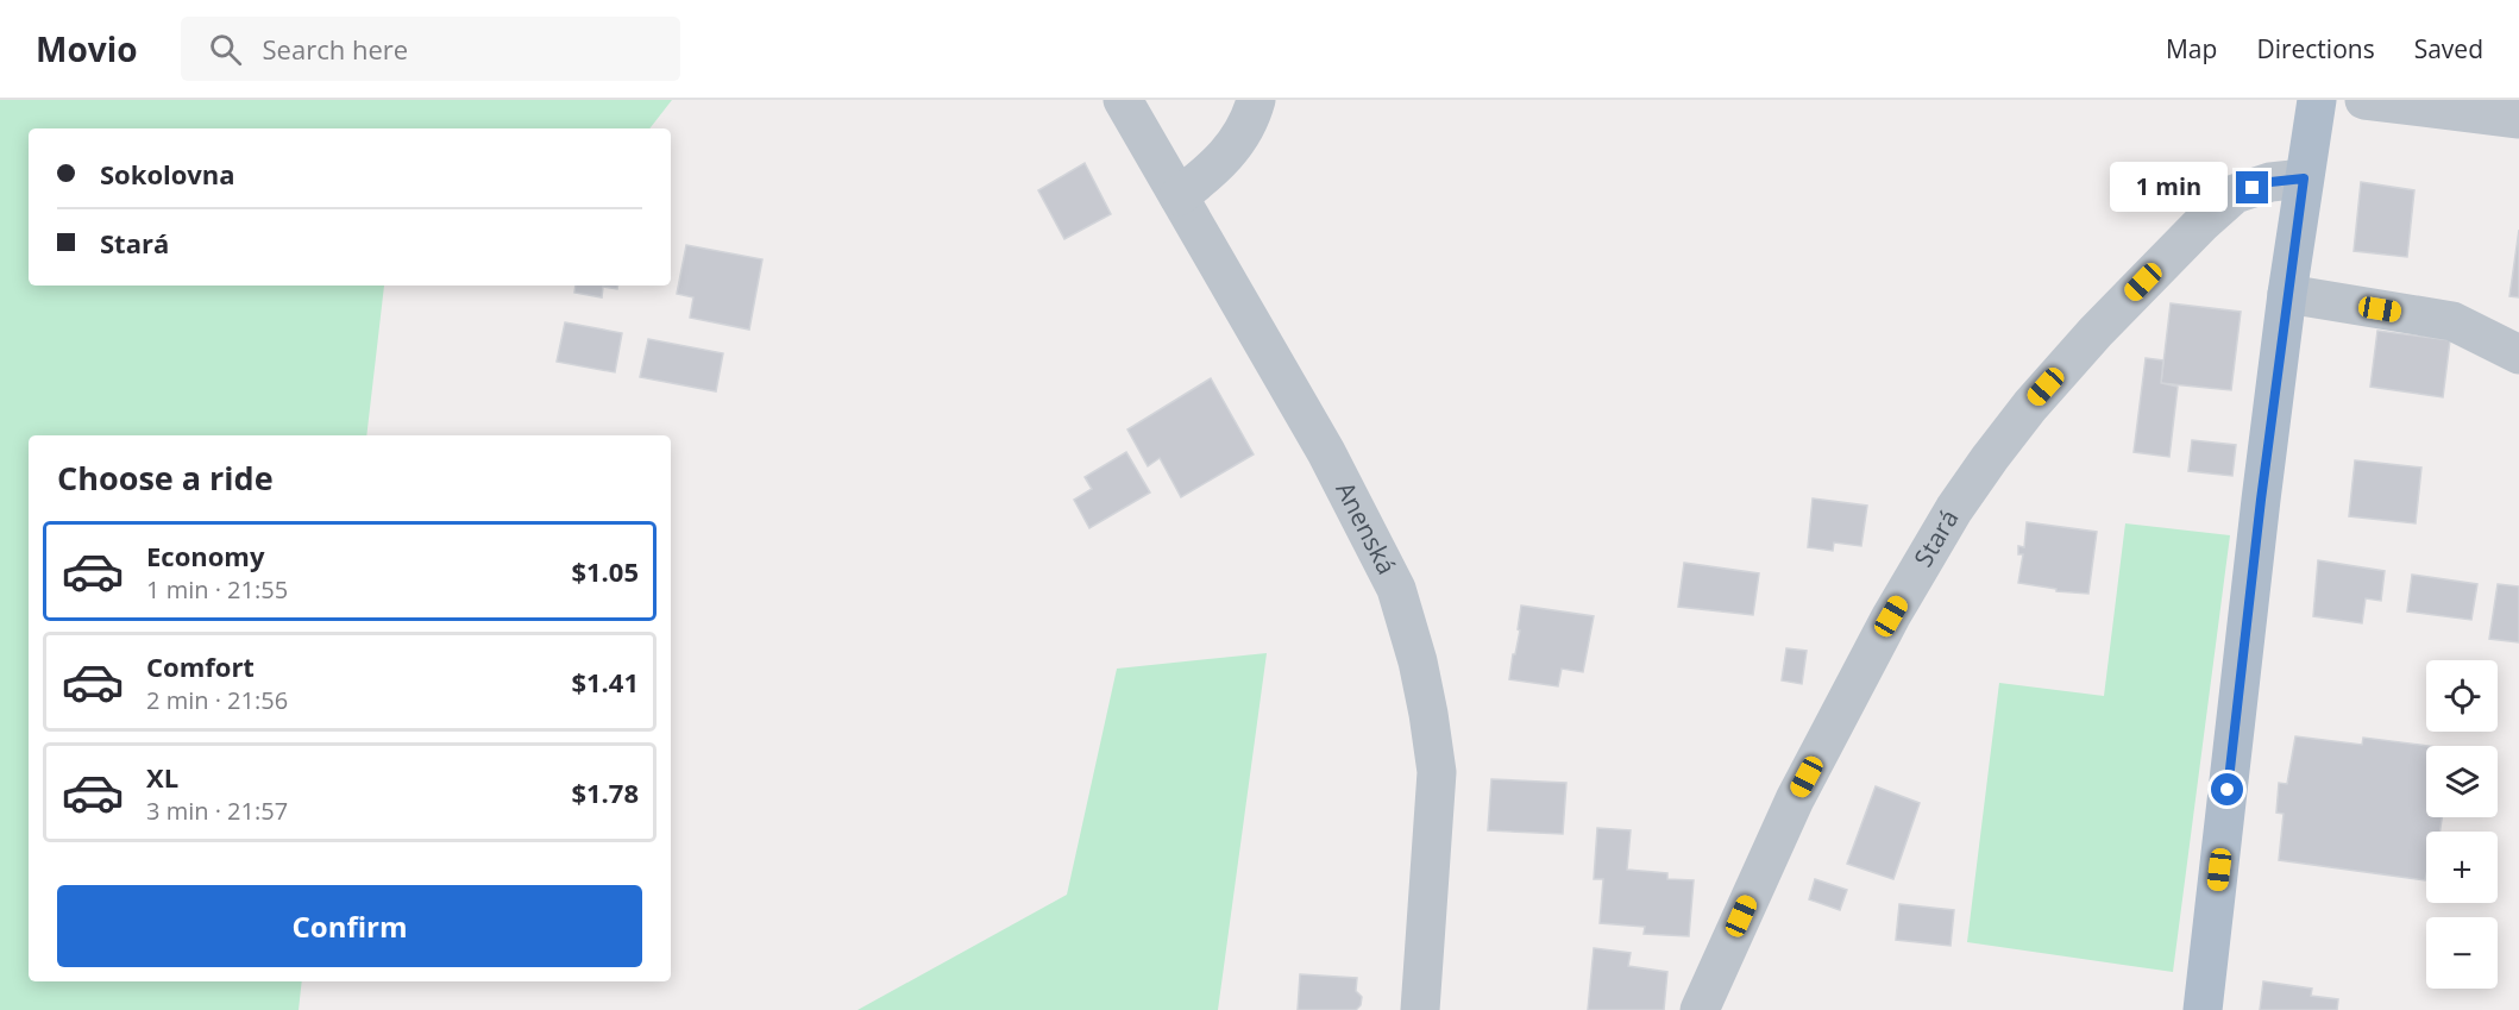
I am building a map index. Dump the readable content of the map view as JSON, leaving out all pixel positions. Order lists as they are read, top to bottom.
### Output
{
  "streets": {
    "street": ["Anenská", "Stará"]
  },
  "page": {
    "header": "Movio",
    "search": "Search here",
    "nav": ["Map", "Directions", "Saved"],
    "banner": ["Sokolovna", "Stará"],
    "bubble": "1 min",
    "heading": "Choose a ride",
    "list": [
      {
        "name": "Economy",
        "note": "1 min · 21:55",
        "value": "$1.05"
      },
      {
        "name": "Comfort",
        "note": "2 min · 21:56",
        "value": "$1.41"
      },
      {
        "name": "XL",
        "note": "3 min · 21:57",
        "value": "$1.78"
      }
    ],
    "map_buttons": ["+", "−"],
    "buttons": "Confirm"
  }
}
